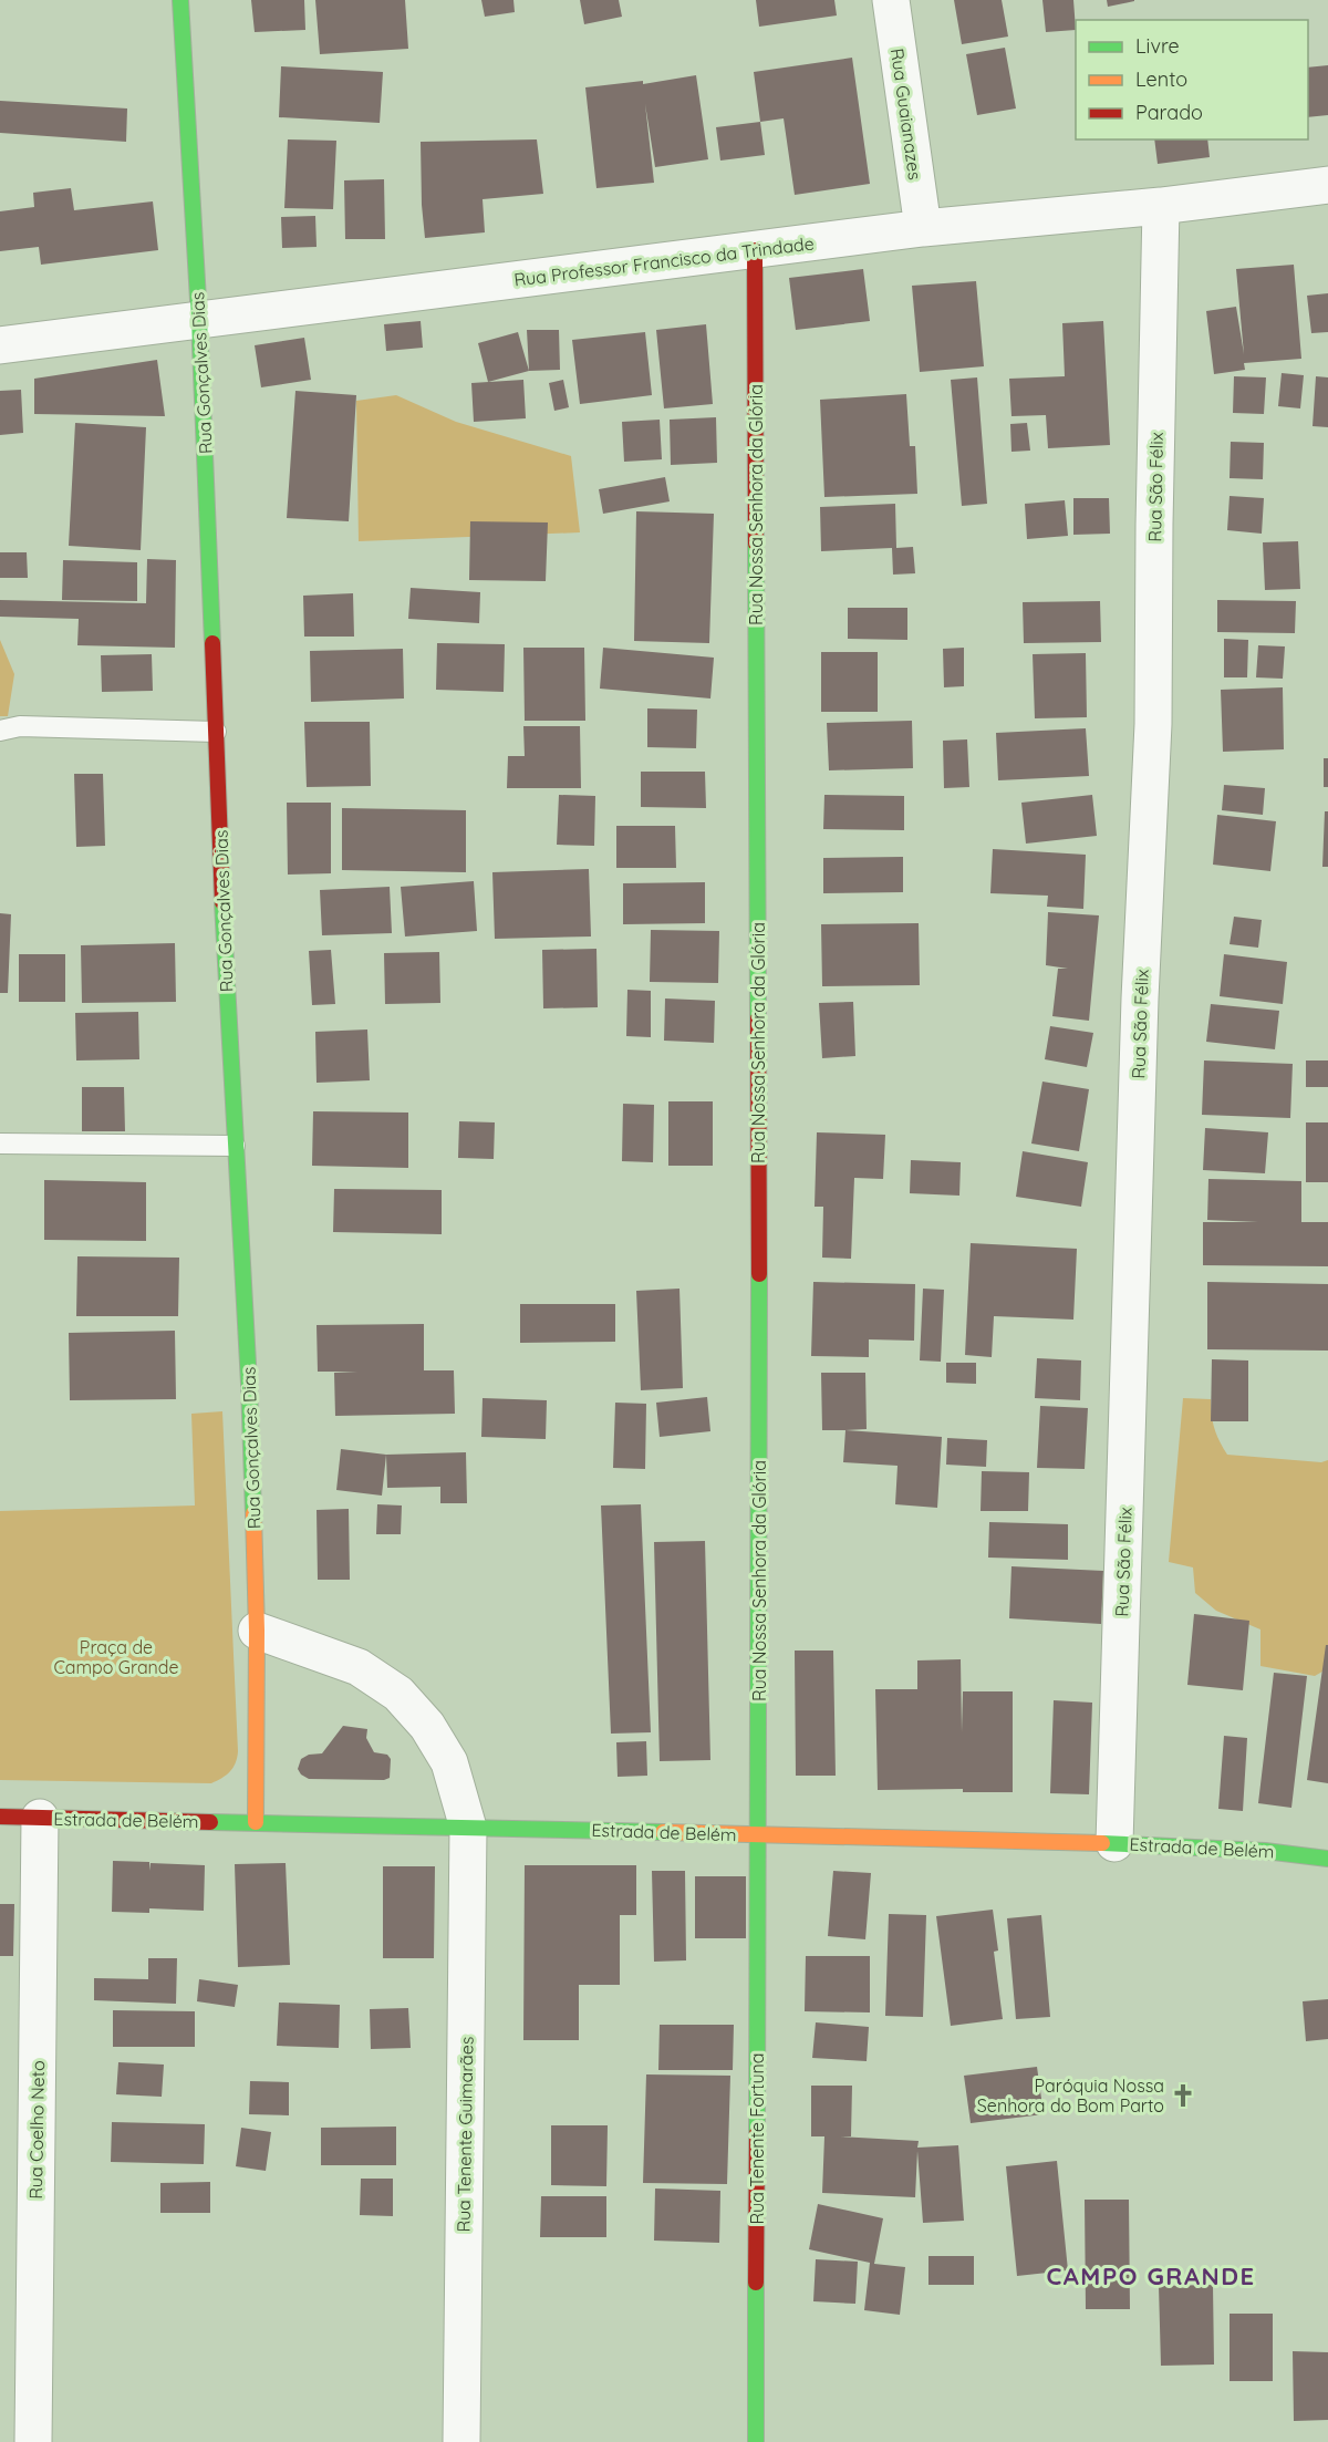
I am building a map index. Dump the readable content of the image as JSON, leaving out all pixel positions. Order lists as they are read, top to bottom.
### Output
{
  "streets": {
    "street": [
      "Rua Guaianazes",
      "Rua Professor Francisco da Trindade",
      "Rua Gonçalves Dias",
      "Rua São Félix",
      "Rua Nossa Senhora da Glória",
      "Estrada de Belém",
      "Rua Coelho Neto",
      "Rua Tenente Guimarães",
      "Rua Tenente Fortuna"
    ]
  },
  "crossings": [
    ["Rua Guaianazes", "Rua Professor Francisco da Trindade"],
    ["Rua Professor Francisco da Trindade", "Rua Gonçalves Dias"],
    ["Rua Professor Francisco da Trindade", "Rua São Félix"],
    ["Rua Professor Francisco da Trindade", "Rua Nossa Senhora da Glória"],
    ["Rua Gonçalves Dias", "Estrada de Belém"],
    ["Rua São Félix", "Estrada de Belém"],
    ["Rua Nossa Senhora da Glória", "Estrada de Belém"],
    ["Rua Nossa Senhora da Glória", "Rua Tenente Fortuna"],
    ["Estrada de Belém", "Rua Coelho Neto"],
    ["Estrada de Belém", "Rua Tenente Guimarães"],
    ["Estrada de Belém", "Rua Tenente Fortuna"]
  ],
  "districts": ["CAMPO GRANDE"],
  "parks": ["Praça de Campo Grande"],
  "places": {
    "church": ["Paróquia Nossa Senhora do Bom Parto"]
  },
  "legend": ["Livre", "Lento", "Parado"]
}
